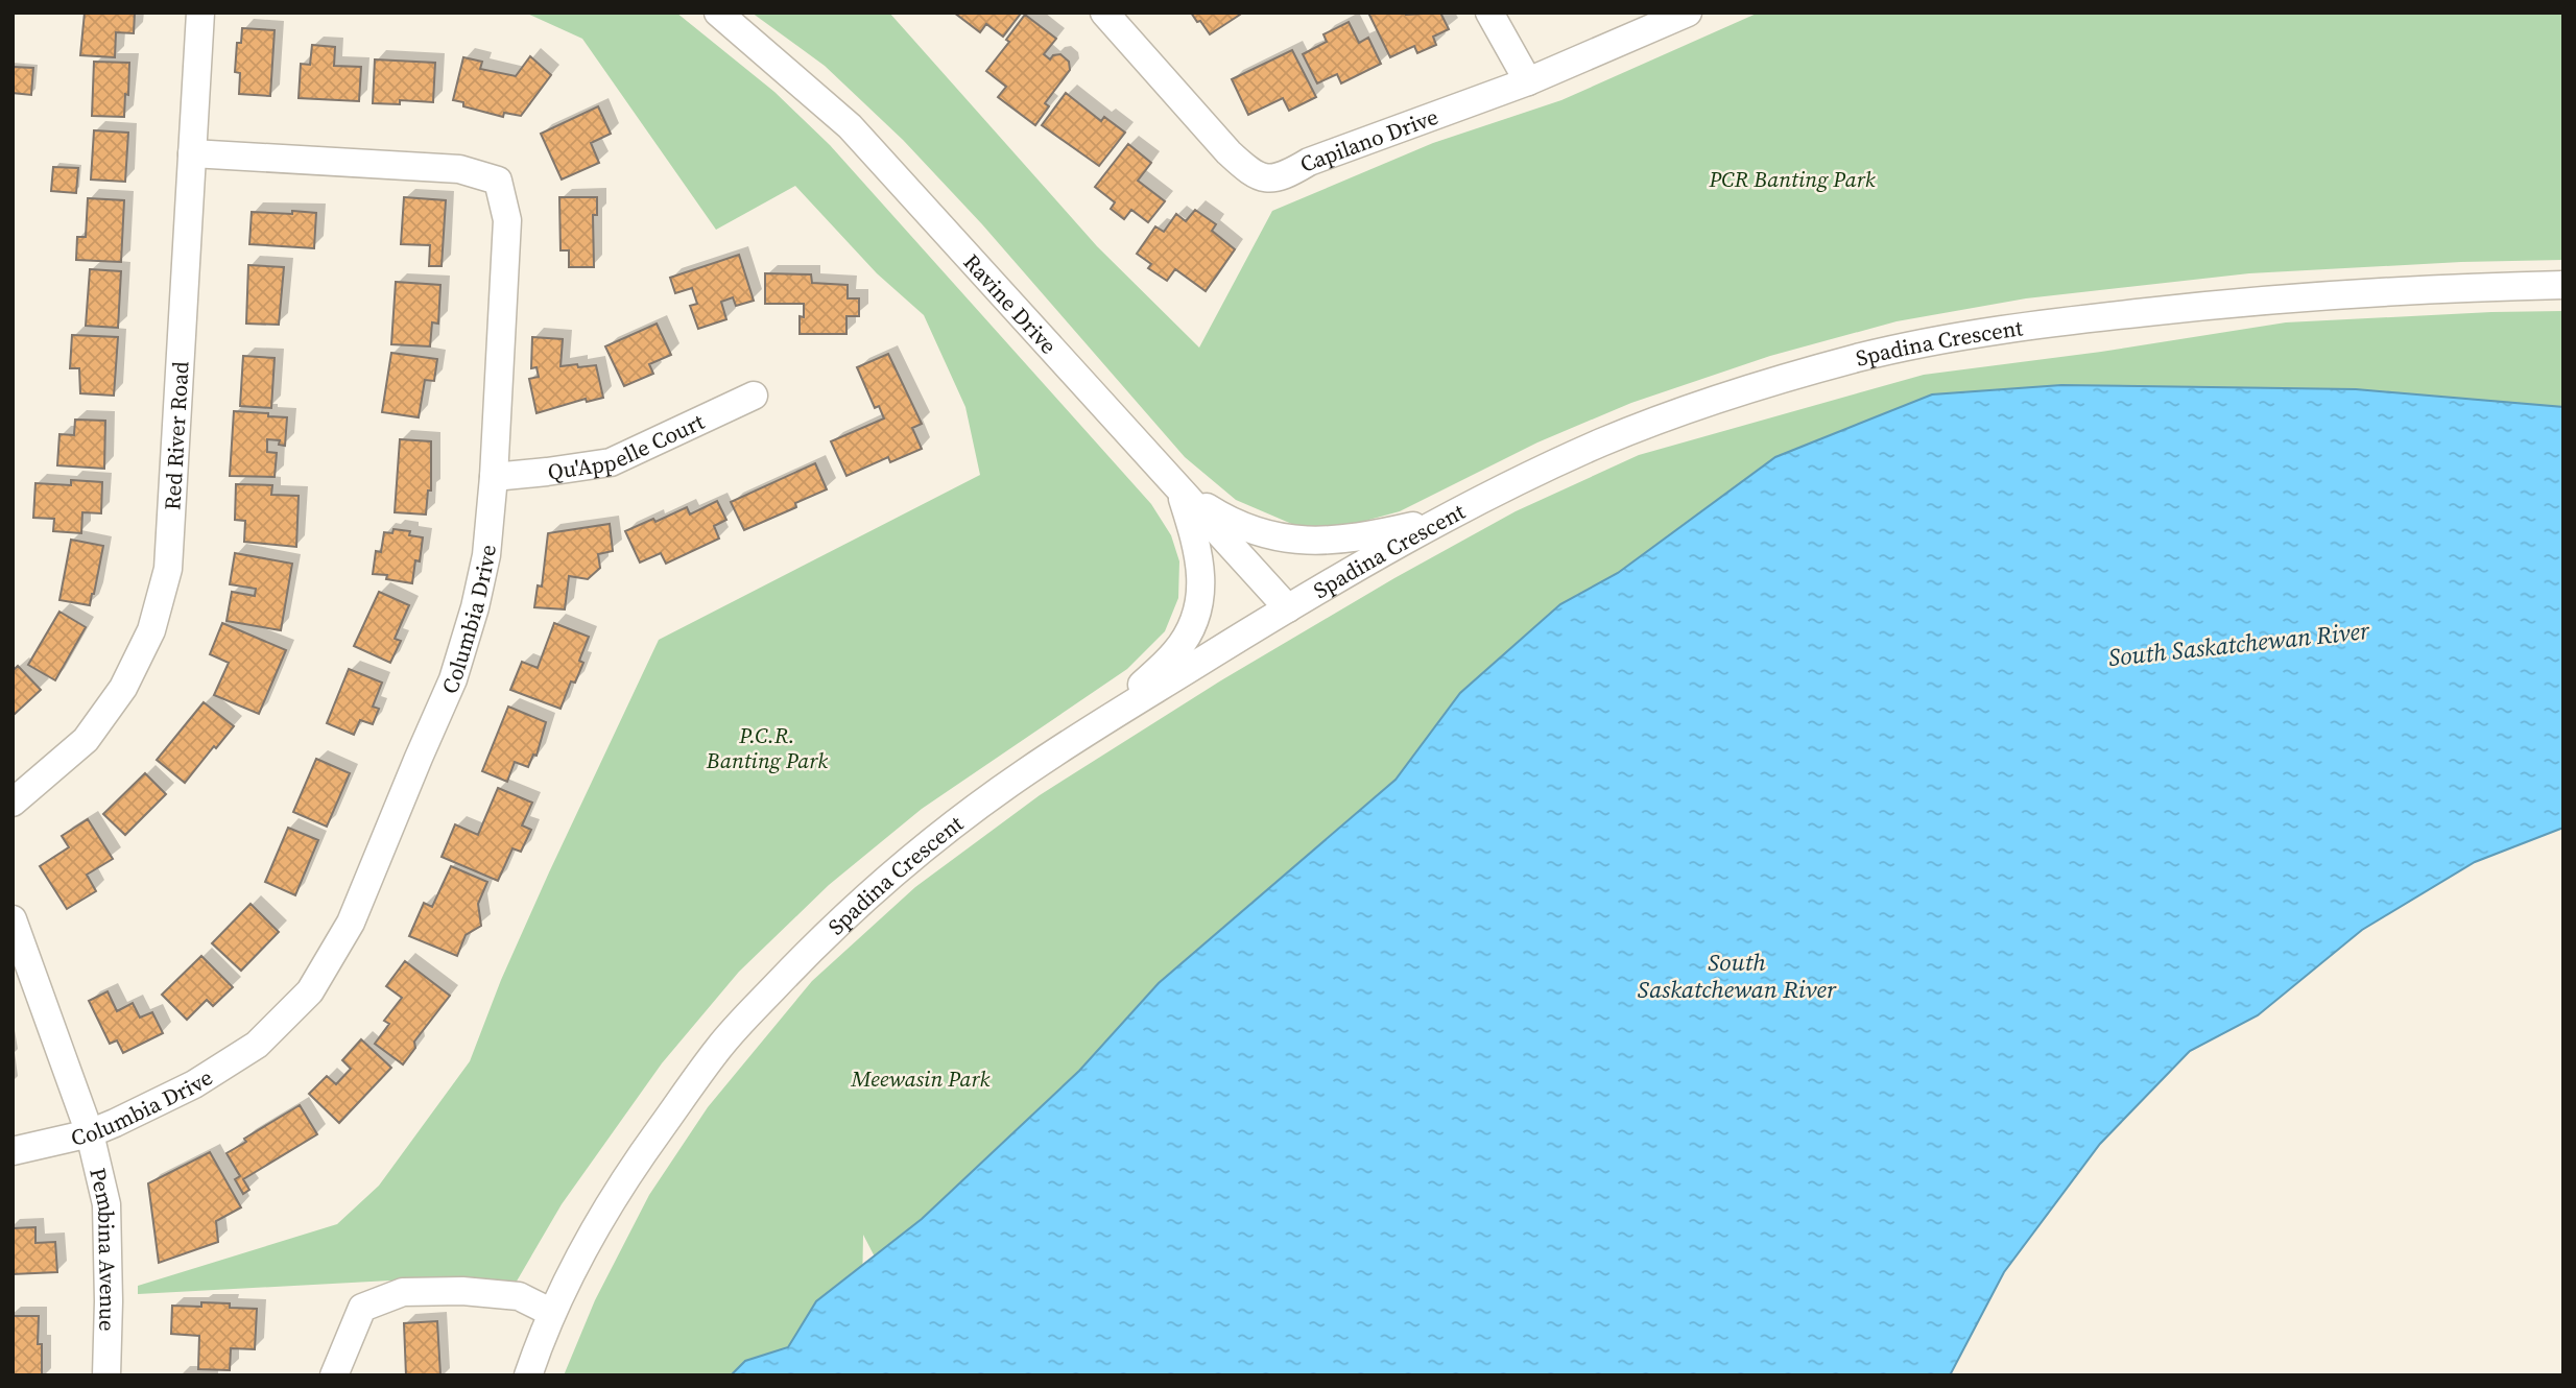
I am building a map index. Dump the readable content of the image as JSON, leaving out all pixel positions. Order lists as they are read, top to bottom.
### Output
{
  "streets": {
    "street": [
      "Capilano Drive",
      "Ravine Drive",
      "Spadina Crescent",
      "Red River Road",
      "Qu'Appelle Court",
      "Columbia Drive",
      "Pembina Avenue"
    ]
  },
  "crossings": [
    ["Ravine Drive", "Spadina Crescent"],
    ["Red River Road", "Columbia Drive"],
    ["Qu'Appelle Court", "Columbia Drive"],
    ["Columbia Drive", "Pembina Avenue"]
  ],
  "water": ["South Saskatchewan River"],
  "parks": ["PCR Banting Park", "P.C.R. Banting Park", "Meewasin Park"]
}
